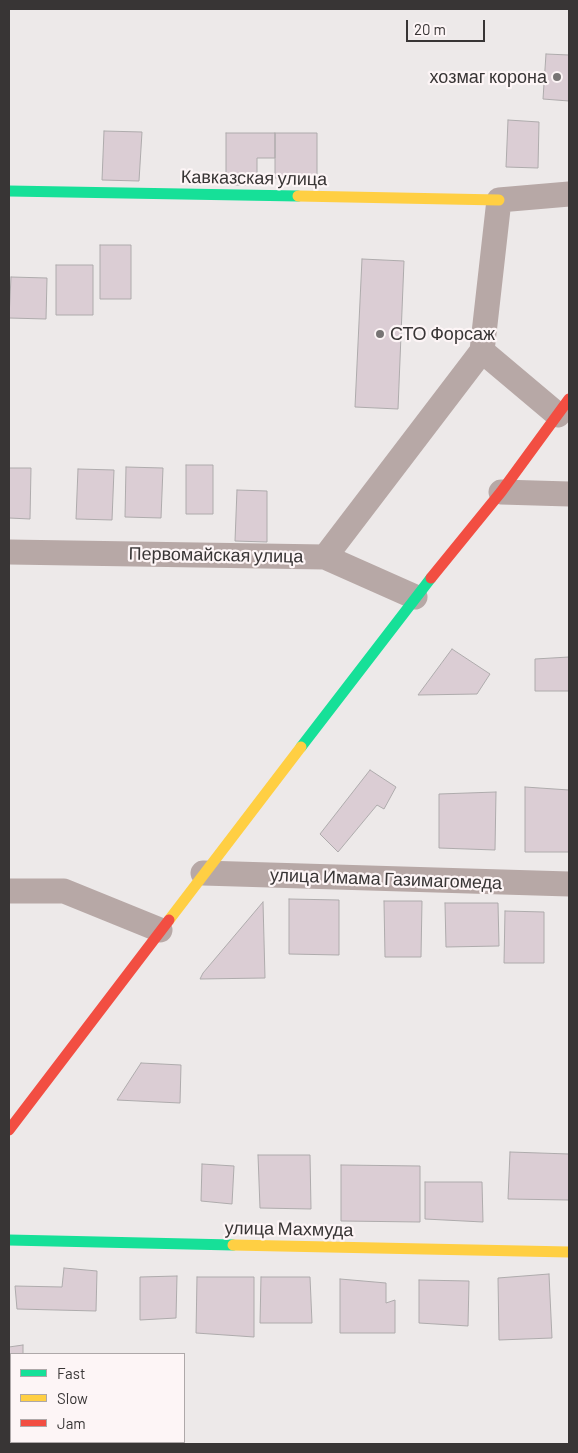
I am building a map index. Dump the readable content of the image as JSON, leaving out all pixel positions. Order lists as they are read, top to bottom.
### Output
{
  "streets": {
    "street": [
      "Кавказская улица",
      "Первомайская улица",
      "улица Имама Газимагомеда",
      "улица Махмуда"
    ]
  },
  "places": ["хозмаг корона", "СТО Форсаж"],
  "legend": ["Fast", "Slow", "Jam"],
  "scale_bar": "20 m"
}
